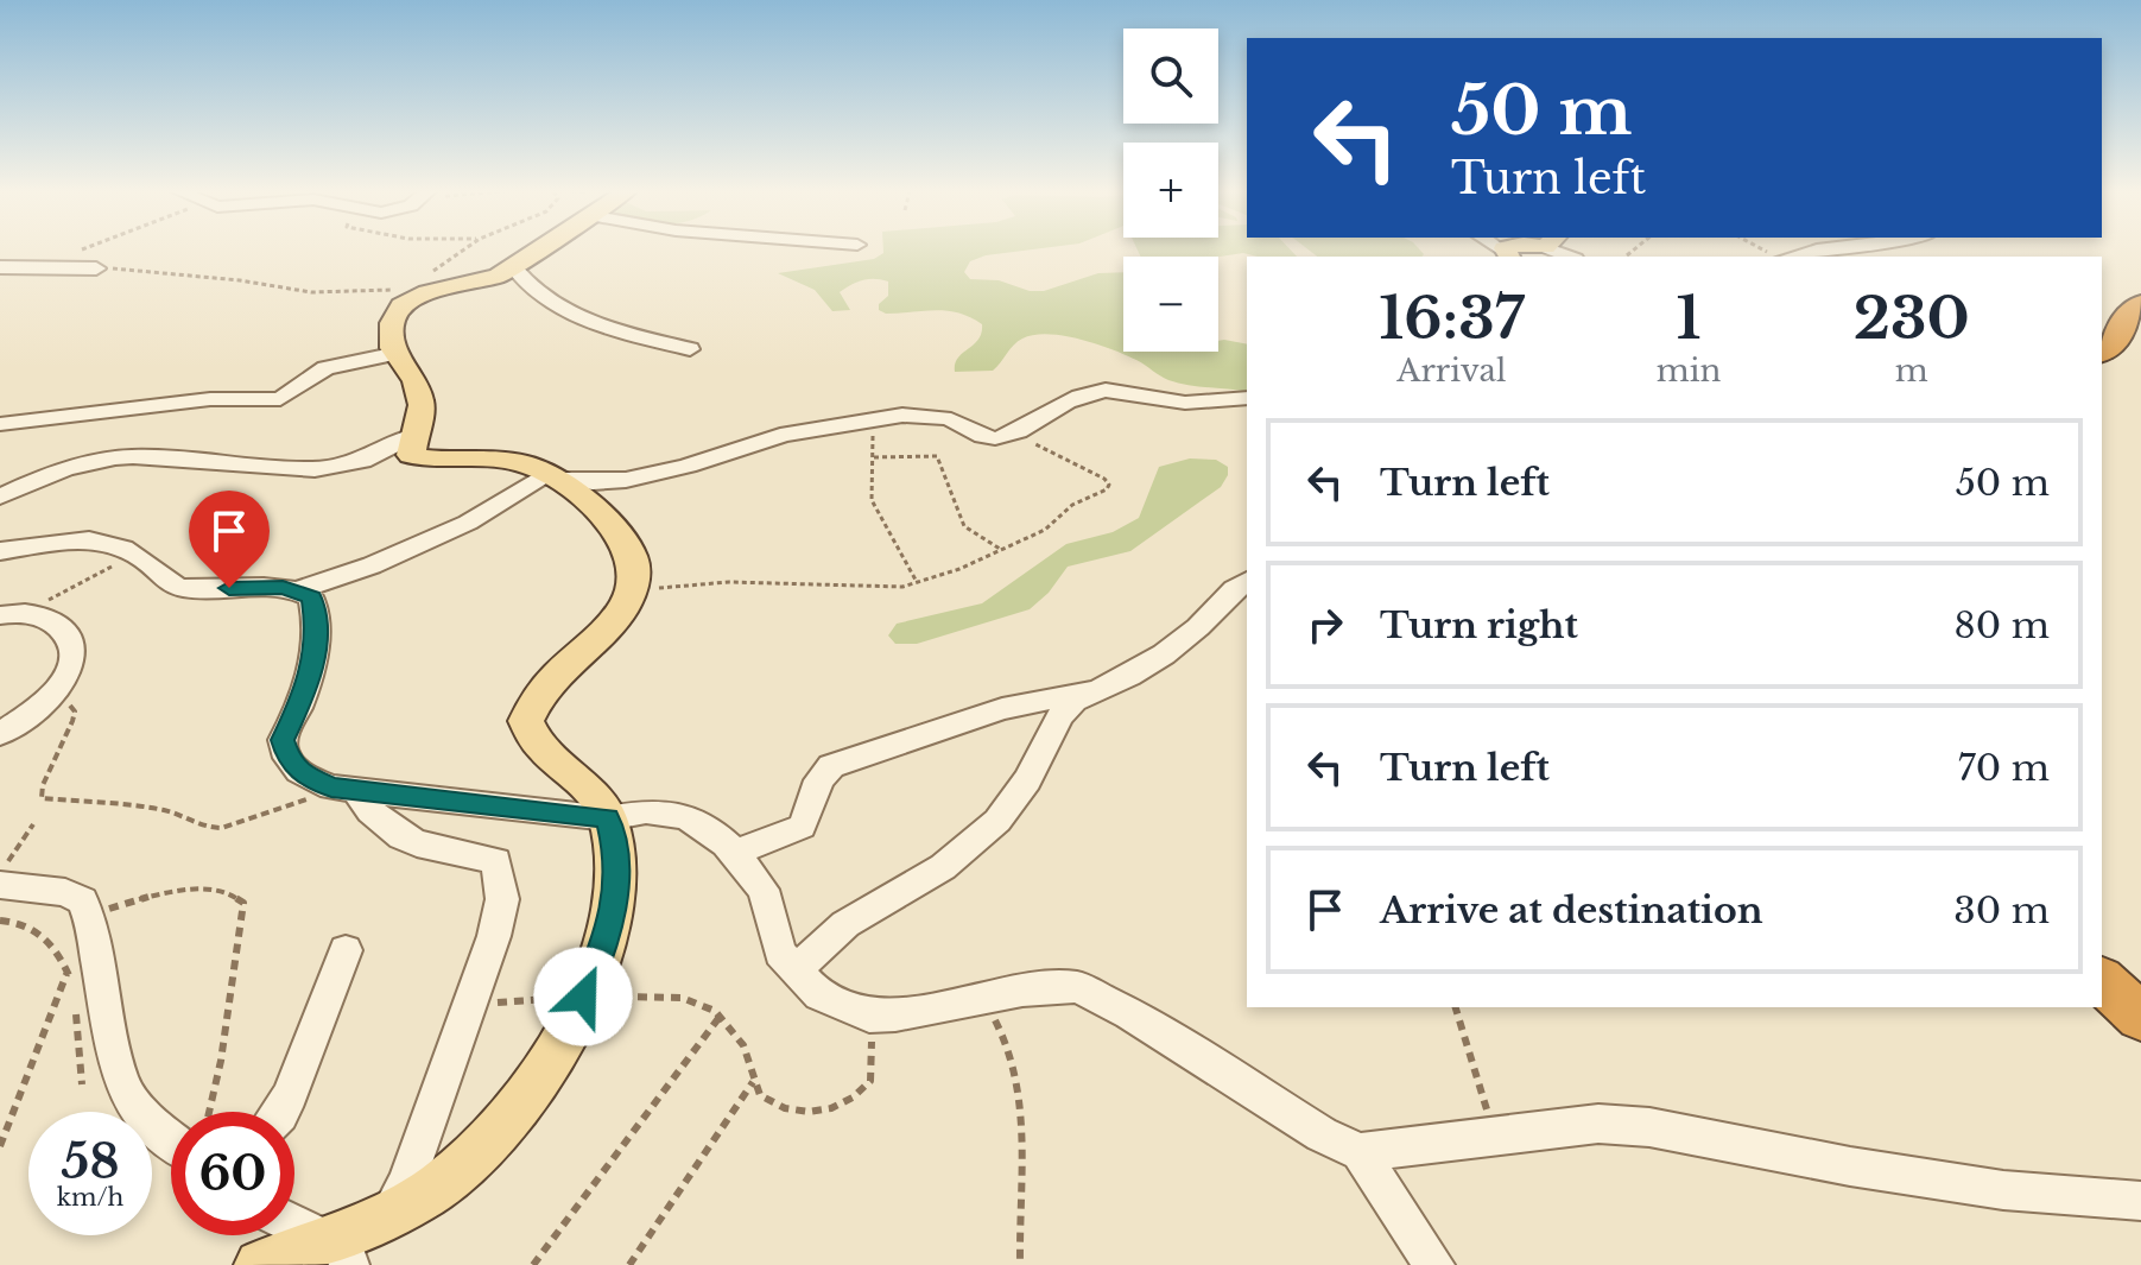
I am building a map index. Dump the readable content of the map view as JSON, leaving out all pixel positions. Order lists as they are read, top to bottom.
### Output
{
  "page": {
    "map_buttons": ["+", "−"],
    "turn": ["50 m", "Turn left"],
    "eta": [
      "16:37",
      "Arrival",
      "1",
      "min",
      "230",
      "m"
    ],
    "list": [
      {
        "name": "Turn left",
        "value": "50 m"
      },
      {
        "name": "Turn right",
        "value": "80 m"
      },
      {
        "name": "Turn left",
        "value": "70 m"
      },
      {
        "name": "Arrive at destination",
        "value": "30 m"
      }
    ],
    "speed": "58 km/h",
    "limit": "60"
  }
}
